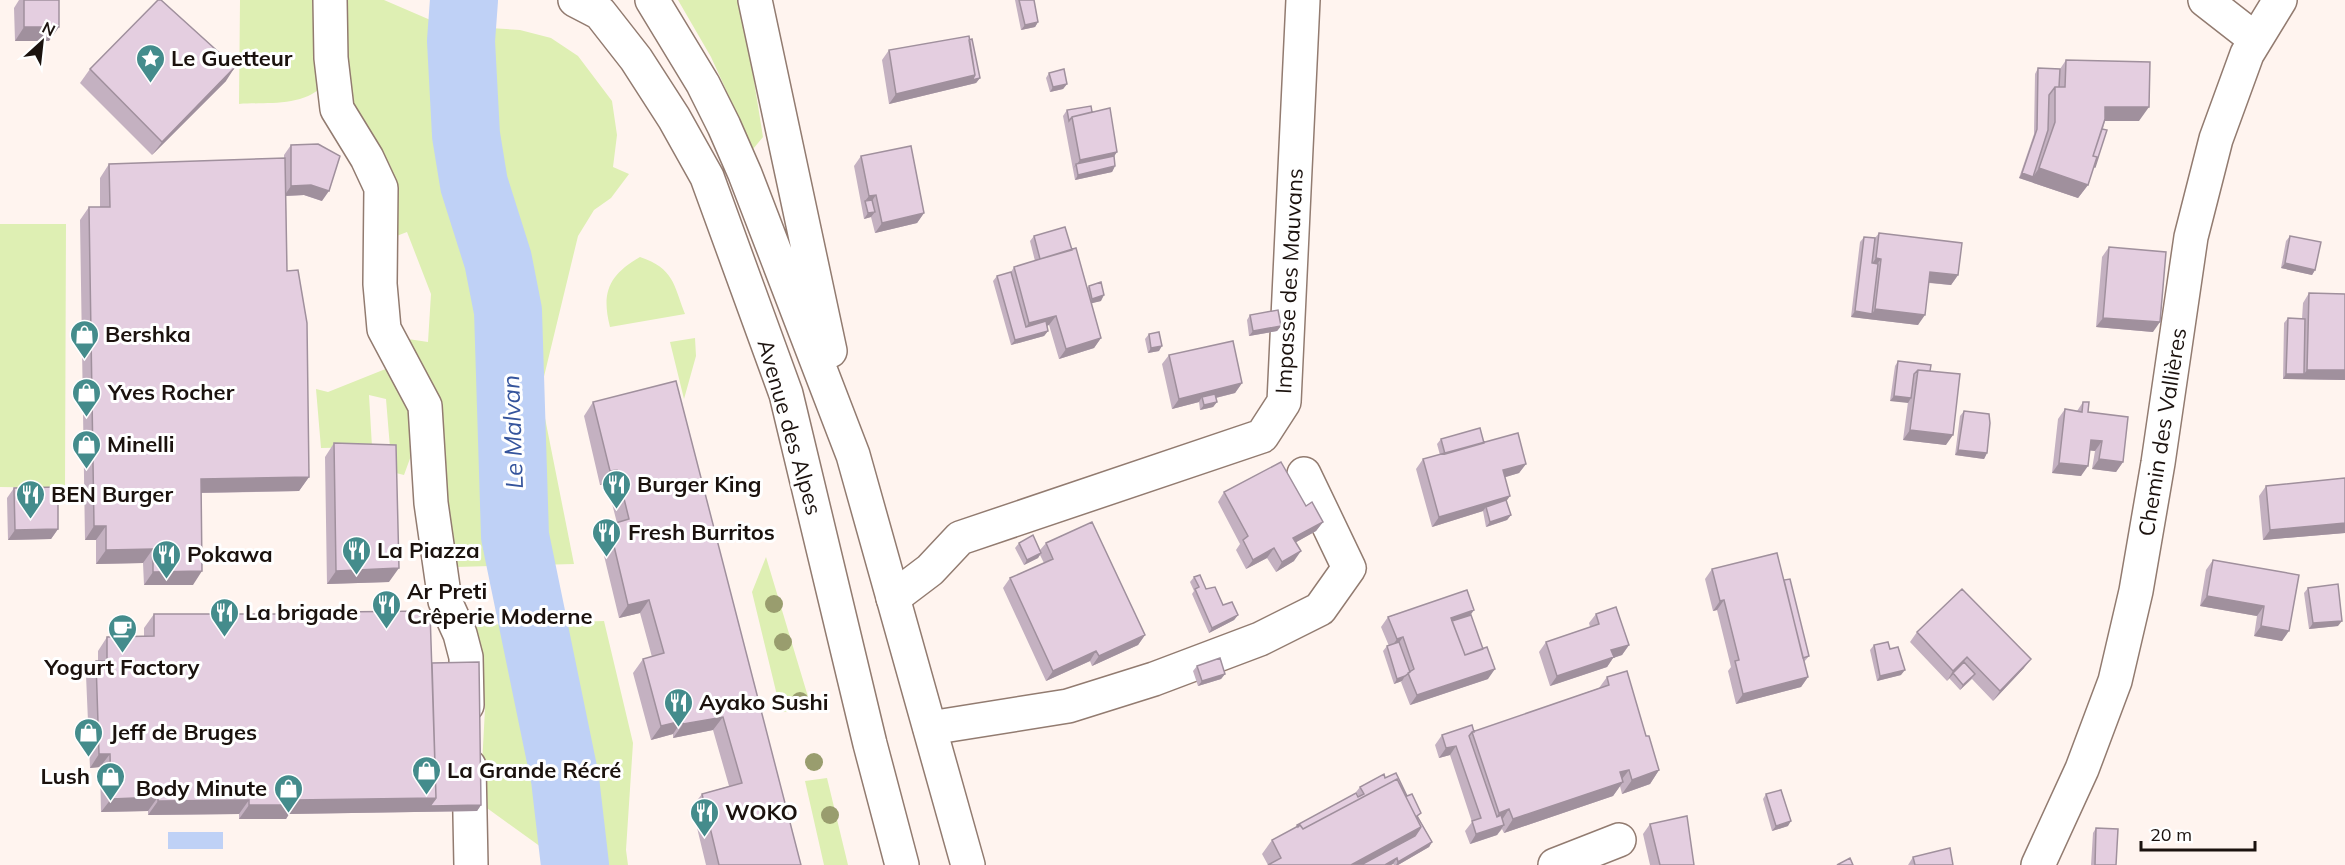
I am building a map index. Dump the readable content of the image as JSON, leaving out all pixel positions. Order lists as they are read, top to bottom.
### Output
{
  "streets": {
    "main road": ["Impasse des Mauvans", "Avenue des Alpes", "Chemin des Vallières"]
  },
  "crossings": [
    ["Impasse des Mauvans", "Avenue des Alpes"]
  ],
  "water": ["Le Malvan"],
  "places": {
    "place": ["Le Guetteur"],
    "shop": [
      "Bershka",
      "Yves Rocher",
      "Minelli",
      "Jeff de Bruges",
      "La Grande Récré",
      "Lush",
      "Body Minute"
    ],
    "restaurant": [
      "Burger King",
      "BEN Burger",
      "Fresh Burritos",
      "La Piazza",
      "Pokawa",
      "Ar Preti Crêperie Moderne",
      "La brigade",
      "Ayako Sushi",
      "WOKO"
    ],
    "cafe": ["Yogurt Factory"]
  },
  "scale_bar": "20 m",
  "north": "top right"
}
